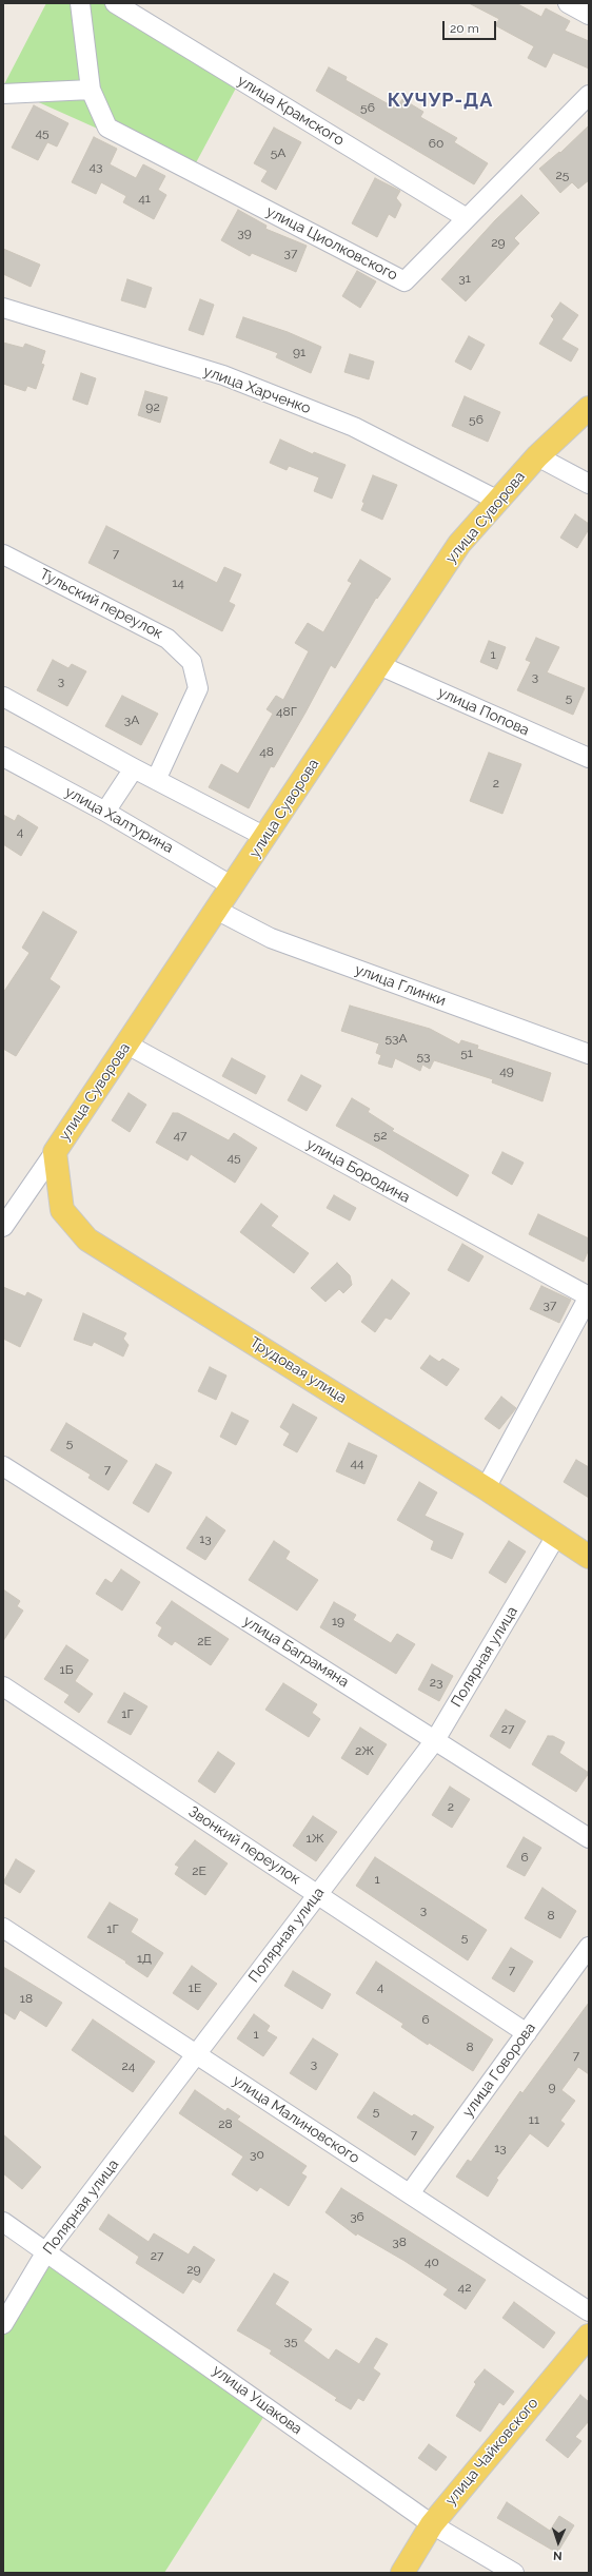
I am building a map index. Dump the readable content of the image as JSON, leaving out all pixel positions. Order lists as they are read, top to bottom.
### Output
{
  "streets": {
    "main road": ["улица Суворова", "Трудовая улица", "улица Чайковского"],
    "street": [
      "улица Крамского",
      "улица Циолковского",
      "улица Харченко",
      "Тульский переулок",
      "улица Попова",
      "улица Халтурина",
      "улица Глинки",
      "улица Бородина",
      "улица Баграмяна",
      "Полярная улица",
      "Звонкий переулок",
      "улица Говорова",
      "улица Малиновского",
      "улица Ушакова"
    ]
  },
  "crossings": [
    ["улица Крамского", "улица Циолковского"],
    ["улица Харченко", "улица Суворова"],
    ["улица Суворова", "улица Попова"],
    ["улица Суворова", "улица Халтурина"],
    ["улица Суворова", "улица Глинки"],
    ["улица Суворова", "улица Бородина"],
    ["улица Суворова", "Трудовая улица"],
    ["Трудовая улица", "Полярная улица"],
    ["улица Баграмяна", "Полярная улица"],
    ["Полярная улица", "Звонкий переулок"],
    ["Полярная улица", "улица Малиновского"],
    ["Полярная улица", "улица Ушакова"],
    ["Звонкий переулок", "улица Говорова"],
    ["улица Говорова", "улица Малиновского"],
    ["улица Ушакова", "улица Чайковского"]
  ],
  "districts": ["КУЧУР-ДА"],
  "house_numbers": [
    "56",
    "45",
    "60",
    "5А",
    "43",
    "25",
    "41",
    "39",
    "29",
    "37",
    "31",
    "91",
    "92",
    "56",
    "7",
    "14",
    "1",
    "3",
    "3",
    "5",
    "48Г",
    "3А",
    "48",
    "2",
    "4",
    "53А",
    "51",
    "53",
    "49",
    "47",
    "52",
    "45",
    "37",
    "5",
    "44",
    "7",
    "13",
    "19",
    "2Е",
    "1Б",
    "23",
    "1Г",
    "27",
    "2Ж",
    "2",
    "1Ж",
    "6",
    "2Е",
    "1",
    "3",
    "8",
    "1Г",
    "5",
    "1Д",
    "7",
    "4",
    "1Е",
    "18",
    "6",
    "1",
    "8",
    "7",
    "3",
    "24",
    "9",
    "5",
    "11",
    "28",
    "7",
    "13",
    "30",
    "36",
    "38",
    "27",
    "40",
    "29",
    "42",
    "35"
  ],
  "scale_bar": "20 m",
  "north": "bottom"
}
